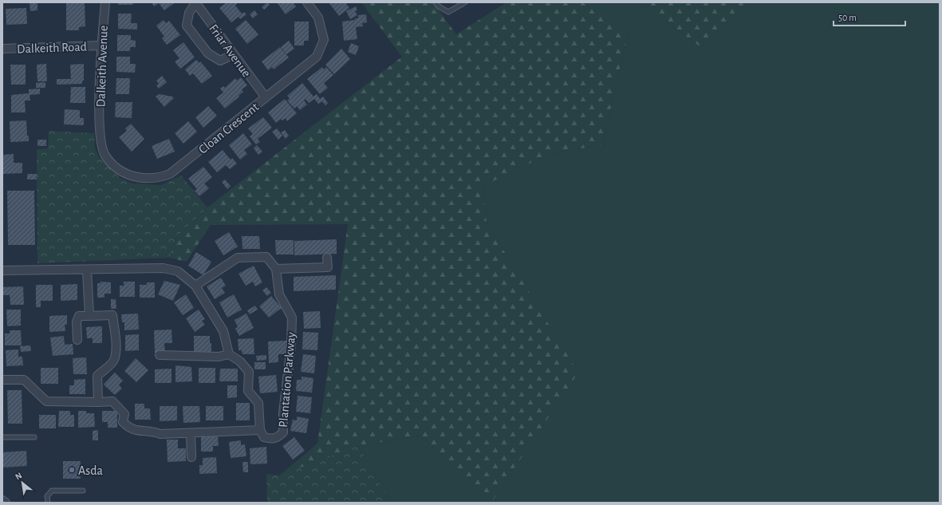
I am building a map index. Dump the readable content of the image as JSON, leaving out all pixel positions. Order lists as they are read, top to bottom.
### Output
{
  "streets": {
    "street": [
      "Dalkeith Road",
      "Friar Avenue",
      "Dalkeith Avenue",
      "Cloan Crescent",
      "Plantation Parkway"
    ]
  },
  "crossings": [
    ["Dalkeith Road", "Dalkeith Avenue"],
    ["Friar Avenue", "Cloan Crescent"],
    ["Dalkeith Avenue", "Cloan Crescent"]
  ],
  "places": ["Asda"],
  "scale_bar": "50 m",
  "north": "top left"
}
